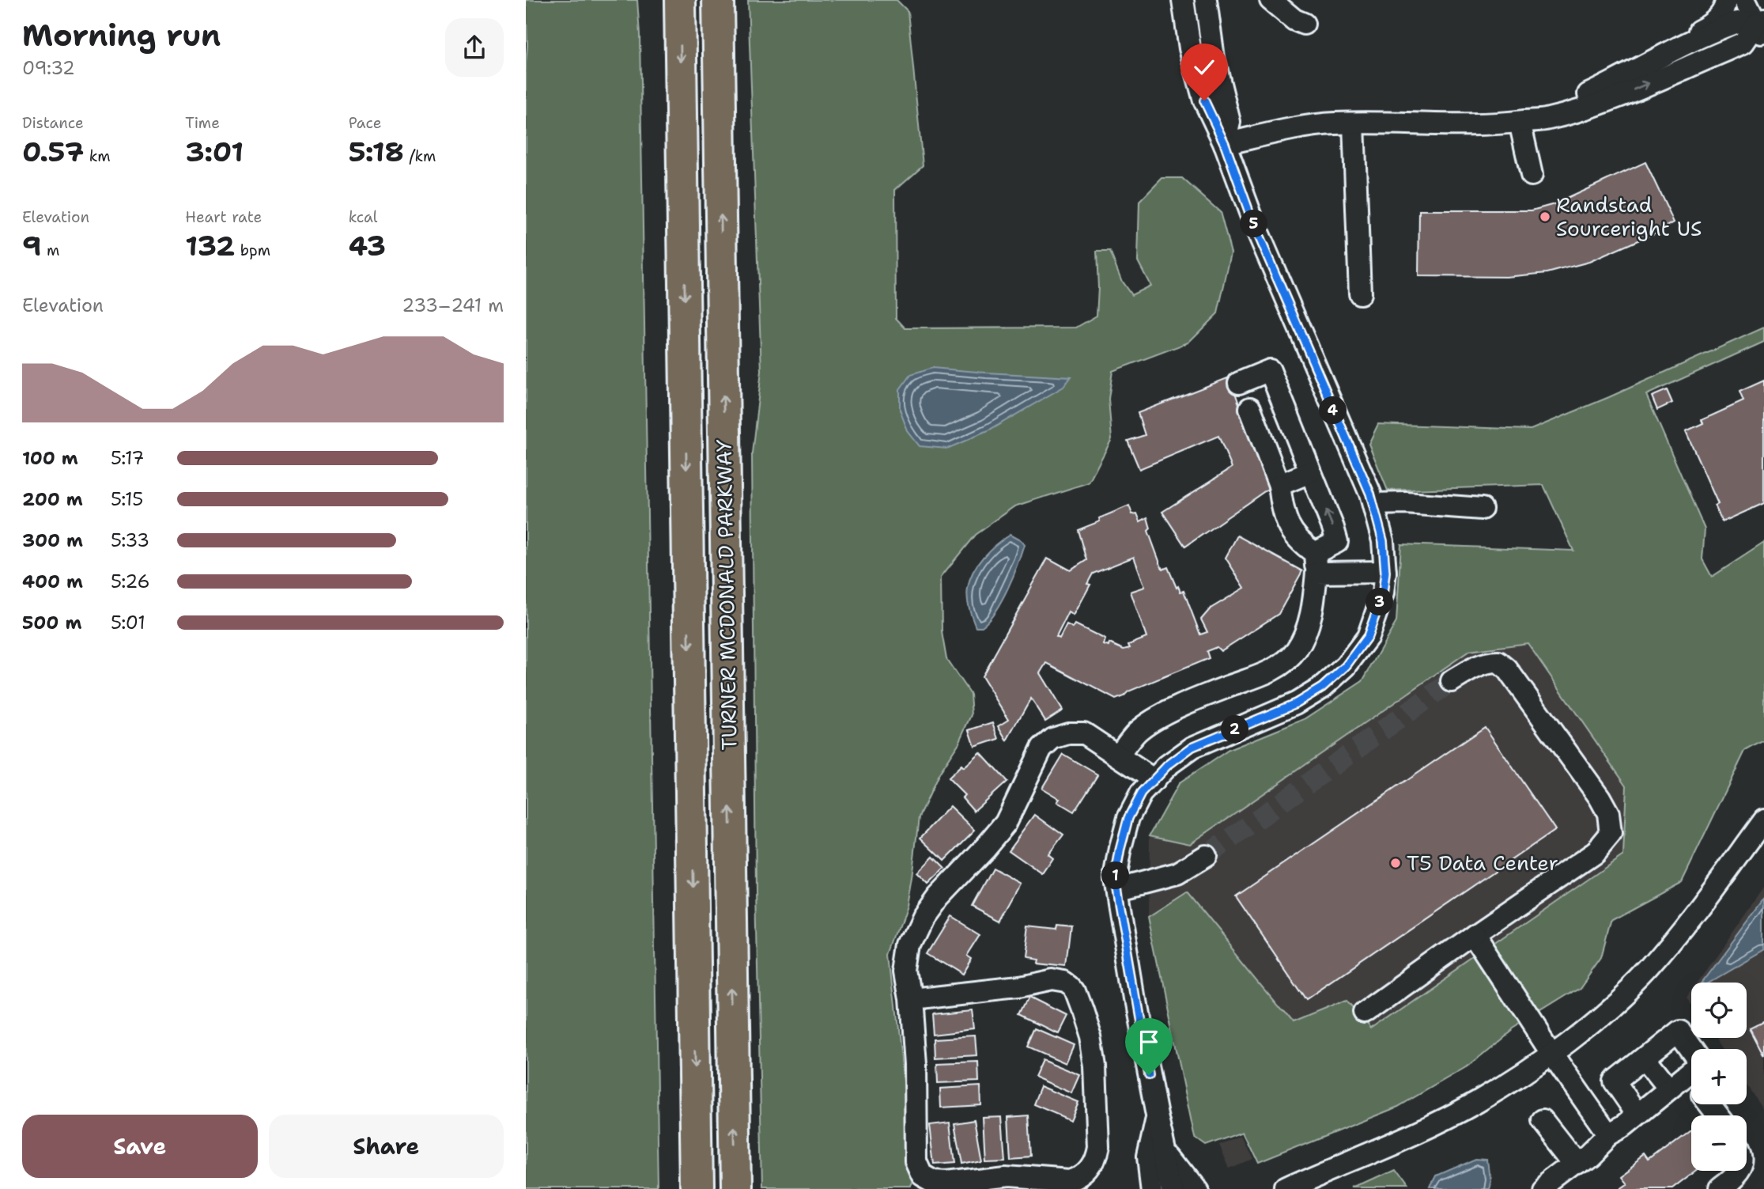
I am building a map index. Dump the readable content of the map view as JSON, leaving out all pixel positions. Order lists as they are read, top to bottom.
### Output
{
  "streets": {
    "highway": ["TURNER MCDONALD PARKWAY"]
  },
  "places": ["Randstad Sourceright US", "T5 Data Center"],
  "page": {
    "heading": ["Morning run", "09:32"],
    "stats": [
      ["Distance", "0.57 km"],
      ["Time", "3:01"],
      ["Pace", "5:18 /km"],
      ["Elevation", "9 m"],
      ["Heart rate", "132 bpm"],
      ["kcal", "43"]
    ],
    "pins": [
      "5",
      "4",
      "3",
      "2",
      "1"
    ],
    "chart": ["Elevation", "233–241 m"],
    "list": [
      {
        "name": "100 m",
        "note": "5:17"
      },
      {
        "name": "200 m",
        "note": "5:15"
      },
      {
        "name": "300 m",
        "note": "5:33"
      },
      {
        "name": "400 m",
        "note": "5:26"
      },
      {
        "name": "500 m",
        "note": "5:01"
      }
    ],
    "map_buttons": ["+", "−"],
    "buttons": ["Save", "Share"]
  }
}
